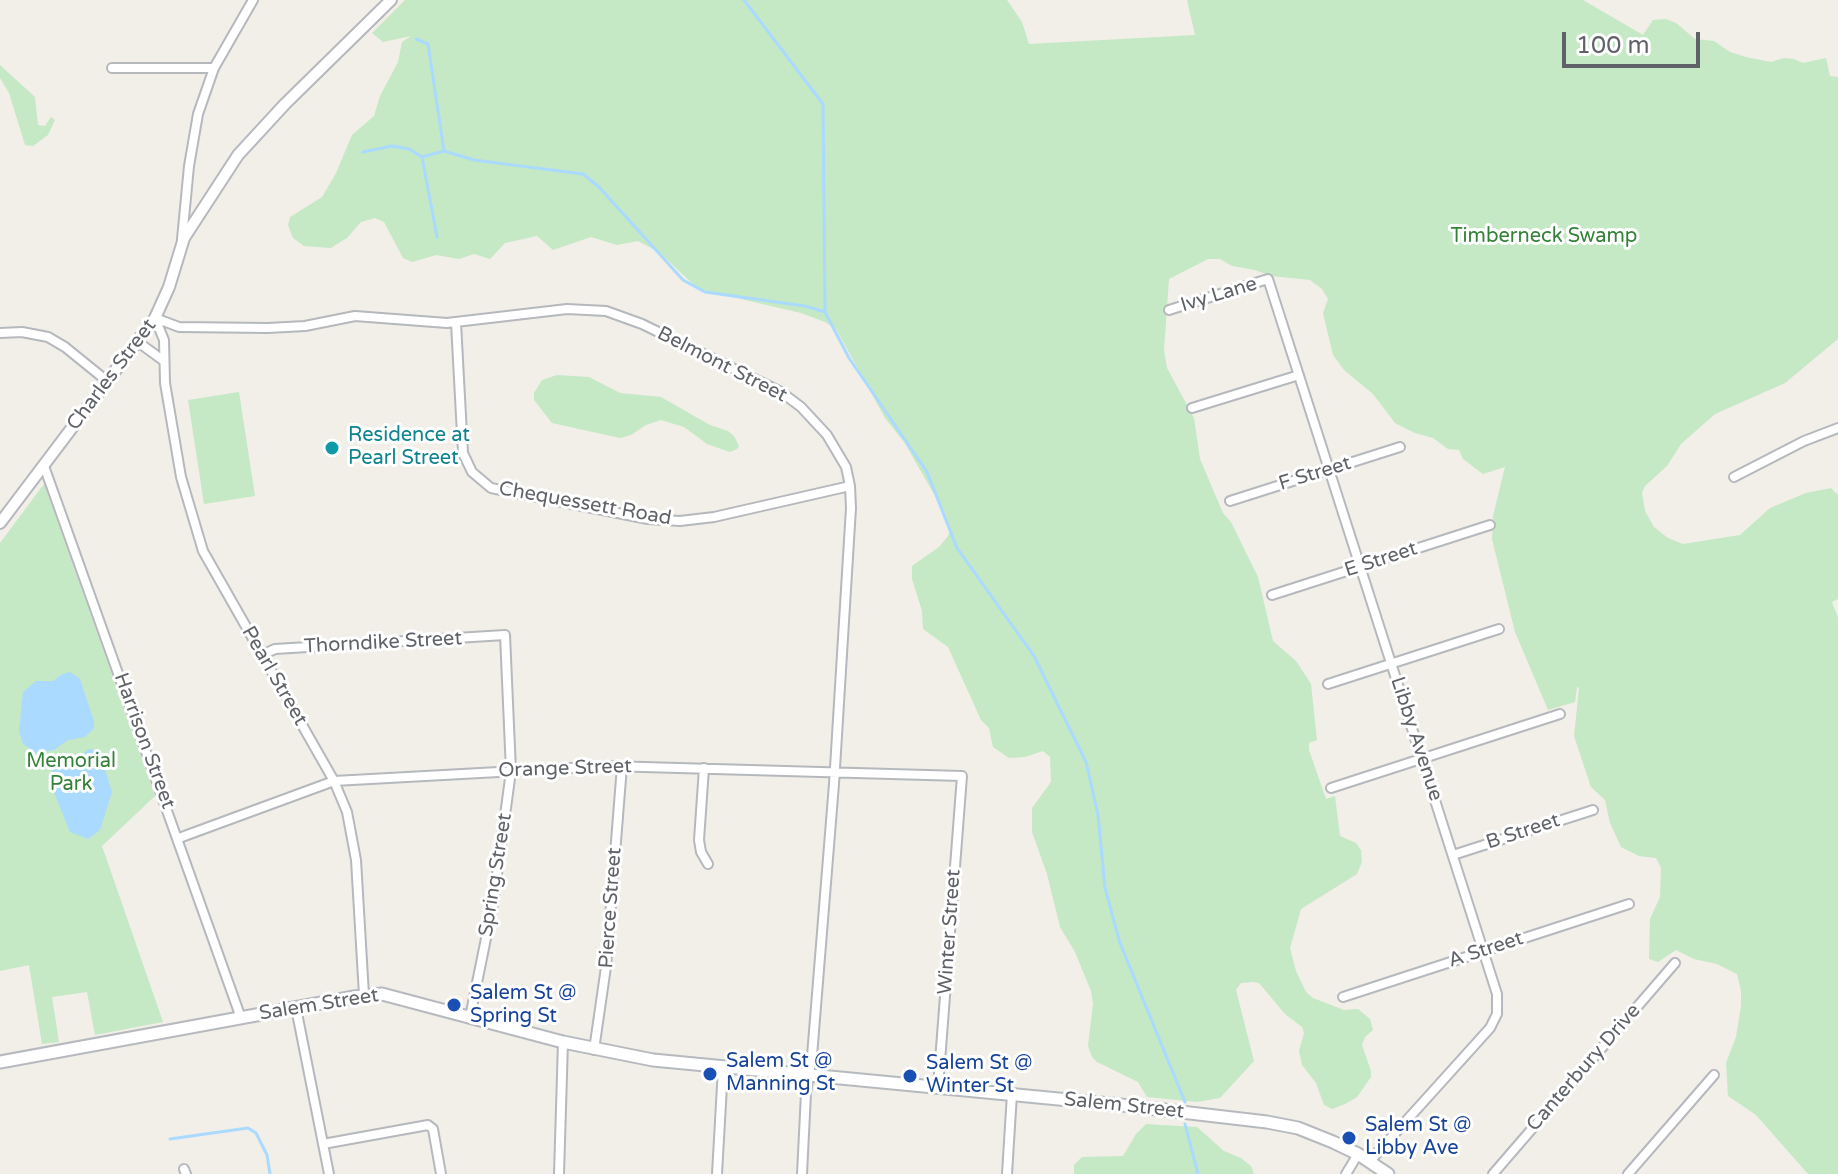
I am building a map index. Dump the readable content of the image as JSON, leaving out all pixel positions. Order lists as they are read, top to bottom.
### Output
{
  "streets": {
    "main road": ["Salem Street"],
    "street": [
      "Ivy Lane",
      "Belmont Street",
      "Charles Street",
      "F Street",
      "Chequessett Road",
      "E Street",
      "Thorndike Street",
      "Pearl Street",
      "Libby Avenue",
      "Harrison Street",
      "Orange Street",
      "B Street",
      "Spring Street",
      "Pierce Street",
      "Winter Street",
      "A Street",
      "Canterbury Drive"
    ]
  },
  "crossings": [
    ["Ivy Lane", "Libby Avenue"],
    ["Belmont Street", "Charles Street"],
    ["Belmont Street", "Chequessett Road"],
    ["Belmont Street", "Pearl Street"],
    ["Belmont Street", "Orange Street"],
    ["Belmont Street", "Salem Street"],
    ["Charles Street", "Pearl Street"],
    ["Charles Street", "Harrison Street"],
    ["F Street", "Libby Avenue"],
    ["E Street", "Libby Avenue"],
    ["Thorndike Street", "Pearl Street"],
    ["Thorndike Street", "Spring Street"],
    ["Pearl Street", "Orange Street"],
    ["Pearl Street", "Salem Street"],
    ["Libby Avenue", "B Street"],
    ["Libby Avenue", "A Street"],
    ["Libby Avenue", "Salem Street"],
    ["Harrison Street", "Orange Street"],
    ["Harrison Street", "Salem Street"],
    ["Orange Street", "Spring Street"],
    ["Orange Street", "Pierce Street"],
    ["Orange Street", "Winter Street"],
    ["Spring Street", "Salem Street"],
    ["Pierce Street", "Salem Street"],
    ["Winter Street", "Salem Street"]
  ],
  "parks": ["Timberneck Swamp", "Memorial Park"],
  "places": [
    "Residence at Pearl Street",
    "Salem St @ Spring St",
    "Salem St @ Manning St",
    "Salem St @ Winter St",
    "Salem St @ Libby Ave"
  ],
  "scale_bar": "100 m"
}
